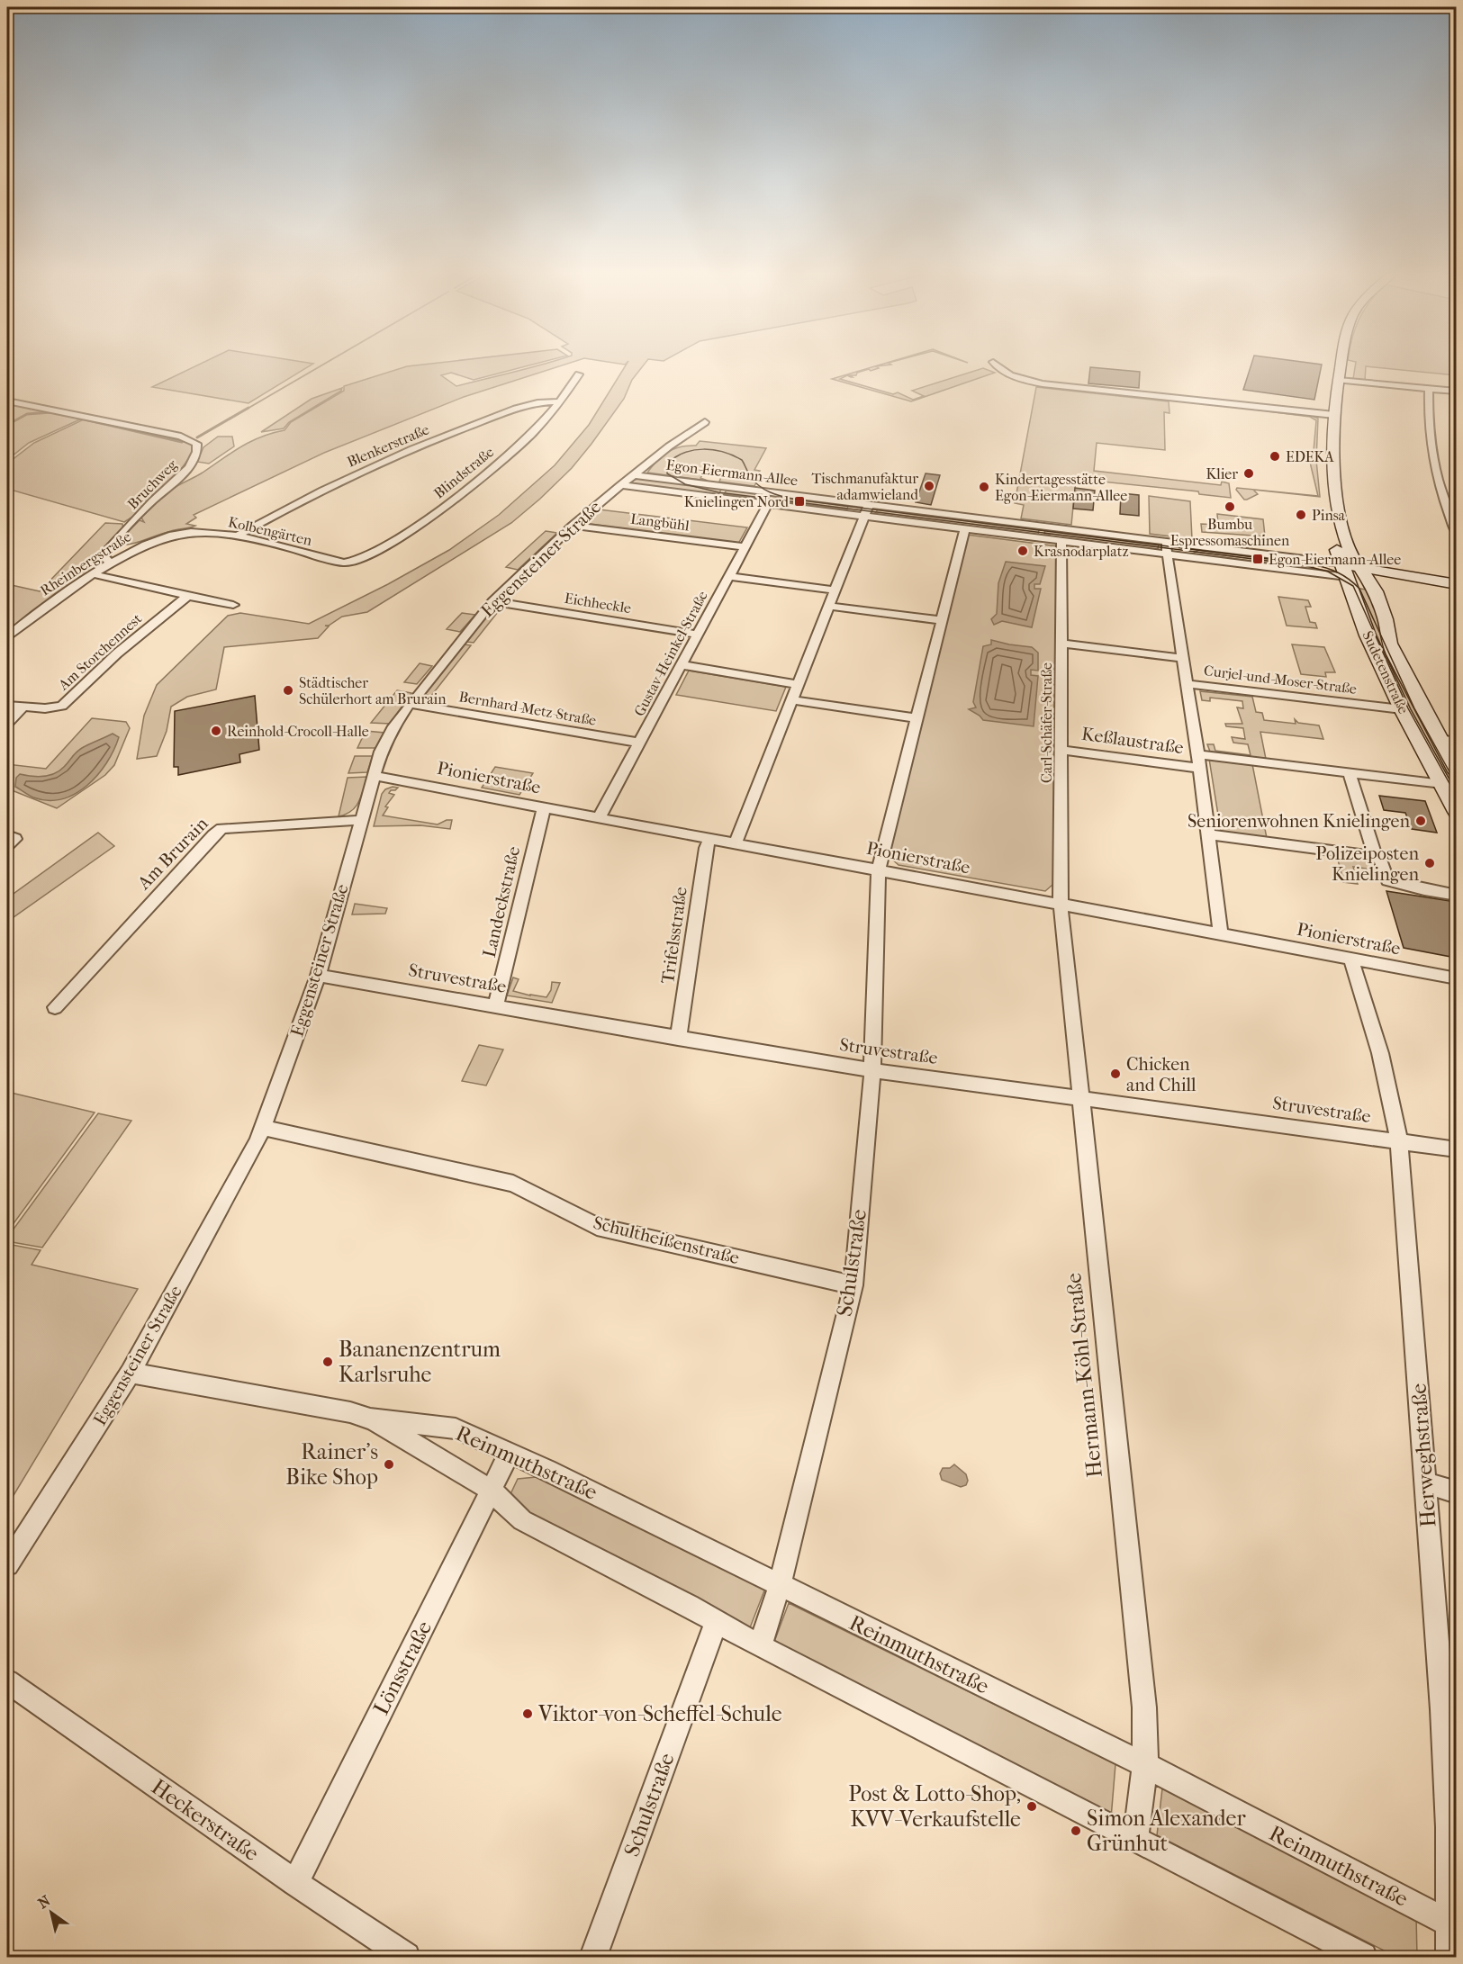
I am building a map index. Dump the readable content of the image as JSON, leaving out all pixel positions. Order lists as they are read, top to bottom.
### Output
{
  "streets": {
    "main road": ["Sudetenstraße"],
    "street": [
      "Blenkerstraße",
      "Blindstraße",
      "Egon-Eiermann-Allee",
      "Bruchweg",
      "Langbühl",
      "Kolbengärten",
      "Eggensteiner Straße",
      "Rheinbergstraße",
      "Eichheckle",
      "Am Storchennest",
      "Gustav-Heinkel-Straße",
      "Curjel-und-Moser-Straße",
      "Bernhard-Metz-Straße",
      "Carl-Schäfer-Straße",
      "Keßlaustraße",
      "Pionierstraße",
      "Am Brurain",
      "Landeckstraße",
      "Trifelsstraße",
      "Struvestraße",
      "Schultheißenstraße",
      "Schulstraße",
      "Hermann-Köhl-Straße",
      "Herweghstraße",
      "Reinmuthstraße",
      "Lönsstraße",
      "Heckerstraße"
    ]
  },
  "crossings": [
    ["Blenkerstraße", "Blindstraße"],
    ["Blenkerstraße", "Kolbengärten"],
    ["Blindstraße", "Kolbengärten"],
    ["Egon-Eiermann-Allee", "Eggensteiner Straße"],
    ["Egon-Eiermann-Allee", "Gustav-Heinkel-Straße"],
    ["Egon-Eiermann-Allee", "Sudetenstraße"],
    ["Egon-Eiermann-Allee", "Carl-Schäfer-Straße"],
    ["Egon-Eiermann-Allee", "Keßlaustraße"],
    ["Egon-Eiermann-Allee", "Schulstraße"],
    ["Bruchweg", "Rheinbergstraße"],
    ["Langbühl", "Eggensteiner Straße"],
    ["Langbühl", "Gustav-Heinkel-Straße"],
    ["Kolbengärten", "Rheinbergstraße"],
    ["Eggensteiner Straße", "Eichheckle"],
    ["Eggensteiner Straße", "Bernhard-Metz-Straße"],
    ["Eggensteiner Straße", "Pionierstraße"],
    ["Eggensteiner Straße", "Am Brurain"],
    ["Eggensteiner Straße", "Struvestraße"],
    ["Eggensteiner Straße", "Schultheißenstraße"],
    ["Eggensteiner Straße", "Reinmuthstraße"],
    ["Rheinbergstraße", "Am Storchennest"],
    ["Eichheckle", "Gustav-Heinkel-Straße"],
    ["Gustav-Heinkel-Straße", "Bernhard-Metz-Straße"],
    ["Gustav-Heinkel-Straße", "Pionierstraße"],
    ["Sudetenstraße", "Curjel-und-Moser-Straße"],
    ["Curjel-und-Moser-Straße", "Keßlaustraße"],
    ["Carl-Schäfer-Straße", "Keßlaustraße"],
    ["Carl-Schäfer-Straße", "Pionierstraße"],
    ["Carl-Schäfer-Straße", "Hermann-Köhl-Straße"],
    ["Keßlaustraße", "Pionierstraße"],
    ["Pionierstraße", "Landeckstraße"],
    ["Pionierstraße", "Trifelsstraße"],
    ["Pionierstraße", "Schulstraße"],
    ["Pionierstraße", "Hermann-Köhl-Straße"],
    ["Pionierstraße", "Herweghstraße"],
    ["Landeckstraße", "Struvestraße"],
    ["Trifelsstraße", "Struvestraße"],
    ["Struvestraße", "Schulstraße"],
    ["Struvestraße", "Hermann-Köhl-Straße"],
    ["Struvestraße", "Herweghstraße"],
    ["Schultheißenstraße", "Schulstraße"],
    ["Schulstraße", "Reinmuthstraße"],
    ["Hermann-Köhl-Straße", "Reinmuthstraße"],
    ["Herweghstraße", "Reinmuthstraße"],
    ["Reinmuthstraße", "Lönsstraße"],
    ["Lönsstraße", "Heckerstraße"]
  ],
  "places": {
    "other": [
      "EDEKA",
      "Klier",
      "Tischmanufaktur adamwieland",
      "Kindertagesstätte Egon-Eiermann-Allee",
      "Bumbu Espressomaschinen",
      "Pinsa",
      "Krasnodarplatz",
      "Städtischer Schülerhort am Brurain",
      "Reinhold-Crocoll-Halle",
      "Seniorenwohnen Knielingen",
      "Polizeiposten Knielingen",
      "Chicken and Chill",
      "Bananenzentrum Karlsruhe",
      "Rainer's Bike Shop",
      "Viktor-von-Scheffel-Schule",
      "Post & Lotto-Shop, KVV-Verkaufstelle",
      "Simon Alexander Grünhut"
    ],
    "transit": ["Knielingen Nord", "Egon-Eiermann-Allee"]
  },
  "north": "top left"
}
